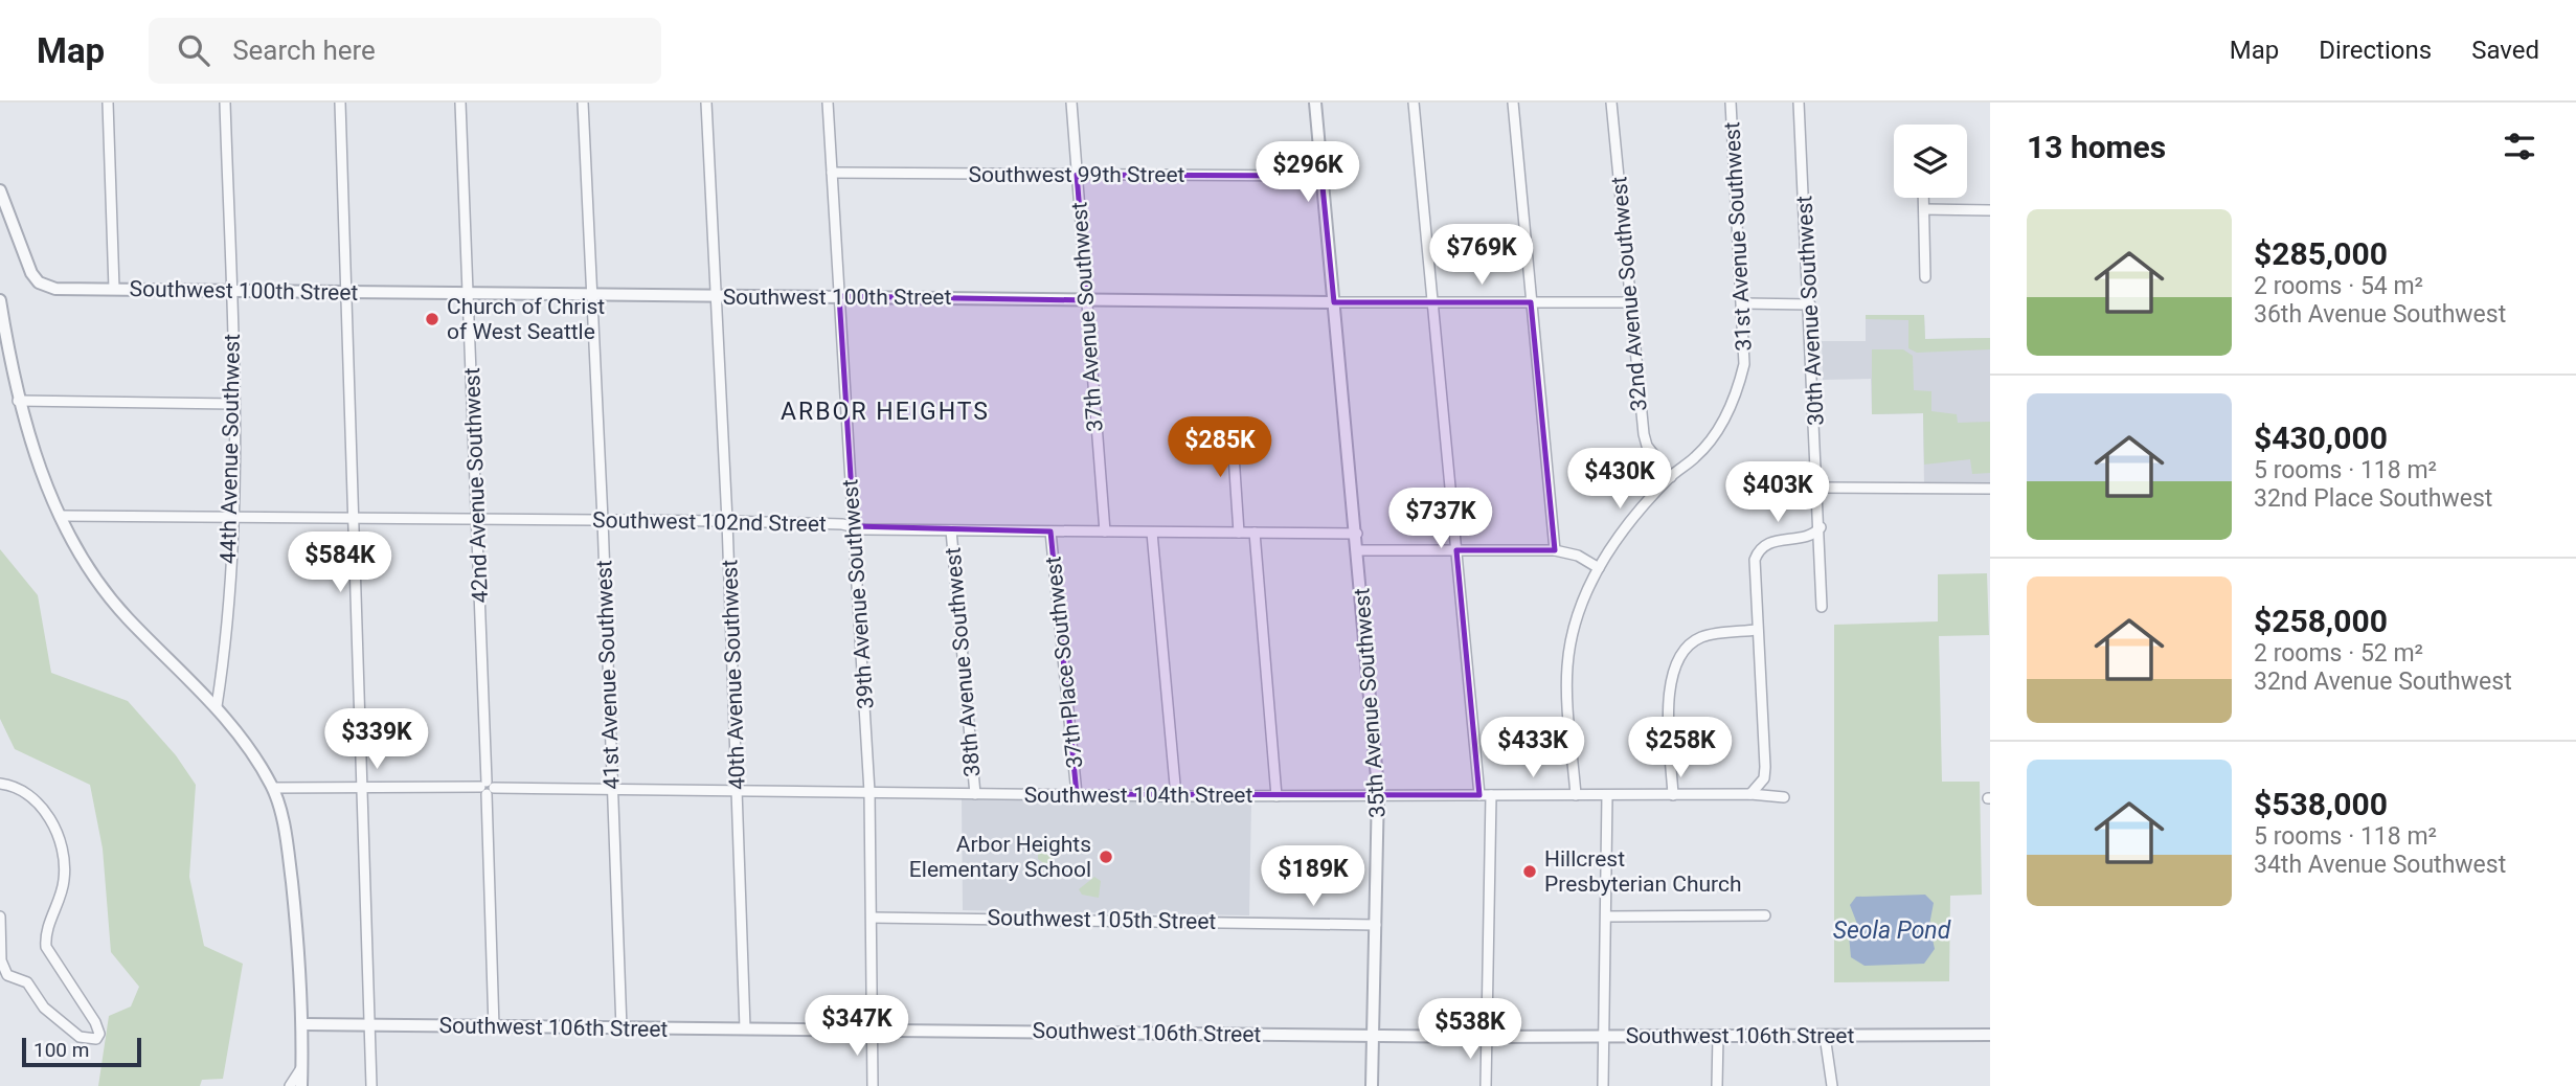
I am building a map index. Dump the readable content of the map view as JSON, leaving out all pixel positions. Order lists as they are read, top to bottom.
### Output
{
  "streets": {
    "street": [
      "Southwest 99th Street",
      "31st Avenue Southwest",
      "Southwest 100th Street",
      "32nd Avenue Southwest",
      "30th Avenue Southwest",
      "37th Avenue Southwest",
      "44th Avenue Southwest",
      "42nd Avenue Southwest",
      "Southwest 102nd Street",
      "39th Avenue Southwest",
      "38th Avenue Southwest",
      "37th Place Southwest",
      "41st Avenue Southwest",
      "40th Avenue Southwest",
      "35th Avenue Southwest",
      "Southwest 104th Street",
      "Southwest 105th Street",
      "Southwest 106th Street"
    ]
  },
  "crossings": [
    ["Southwest 99th Street", "37th Avenue Southwest"],
    ["Southwest 99th Street", "39th Avenue Southwest"],
    ["Southwest 99th Street", "35th Avenue Southwest"],
    ["31st Avenue Southwest", "32nd Avenue Southwest"],
    ["31st Avenue Southwest", "Southwest 104th Street"],
    ["Southwest 100th Street", "32nd Avenue Southwest"],
    ["Southwest 100th Street", "37th Avenue Southwest"],
    ["Southwest 100th Street", "44th Avenue Southwest"],
    ["Southwest 100th Street", "42nd Avenue Southwest"],
    ["Southwest 100th Street", "39th Avenue Southwest"],
    ["Southwest 100th Street", "41st Avenue Southwest"],
    ["Southwest 100th Street", "40th Avenue Southwest"],
    ["Southwest 100th Street", "35th Avenue Southwest"],
    ["37th Avenue Southwest", "Southwest 102nd Street"],
    ["44th Avenue Southwest", "Southwest 102nd Street"],
    ["42nd Avenue Southwest", "Southwest 102nd Street"],
    ["42nd Avenue Southwest", "Southwest 104th Street"],
    ["42nd Avenue Southwest", "Southwest 106th Street"],
    ["Southwest 102nd Street", "39th Avenue Southwest"],
    ["Southwest 102nd Street", "38th Avenue Southwest"],
    ["Southwest 102nd Street", "37th Place Southwest"],
    ["Southwest 102nd Street", "41st Avenue Southwest"],
    ["Southwest 102nd Street", "40th Avenue Southwest"],
    ["Southwest 102nd Street", "35th Avenue Southwest"],
    ["39th Avenue Southwest", "Southwest 104th Street"],
    ["39th Avenue Southwest", "Southwest 105th Street"],
    ["39th Avenue Southwest", "Southwest 106th Street"],
    ["38th Avenue Southwest", "Southwest 104th Street"],
    ["37th Place Southwest", "Southwest 104th Street"],
    ["41st Avenue Southwest", "Southwest 104th Street"],
    ["41st Avenue Southwest", "Southwest 106th Street"],
    ["40th Avenue Southwest", "Southwest 104th Street"],
    ["40th Avenue Southwest", "Southwest 106th Street"],
    ["35th Avenue Southwest", "Southwest 104th Street"],
    ["35th Avenue Southwest", "Southwest 105th Street"],
    ["35th Avenue Southwest", "Southwest 106th Street"]
  ],
  "districts": ["ARBOR HEIGHTS"],
  "water": ["Seola Pond"],
  "places": ["Church of Christ of West Seattle", "Arbor Heights Elementary School", "Hillcrest Presbyterian Church"],
  "scale_bar": "100 m",
  "page": {
    "header": "Map",
    "search": "Search here",
    "nav": ["Map", "Directions", "Saved"],
    "heading": "13 homes",
    "price": [
      "$296K",
      "$769K",
      "$285K",
      "$430K",
      "$403K",
      "$737K",
      "$584K",
      "$339K",
      "$433K",
      "$258K",
      "$189K",
      "$347K",
      "$538K"
    ],
    "list": [
      {
        "name": "$285,000",
        "note": "2 rooms · 54 m² · 36th Avenue Southwest"
      },
      {
        "name": "$430,000",
        "note": "5 rooms · 118 m² · 32nd Place Southwest"
      },
      {
        "name": "$258,000",
        "note": "2 rooms · 52 m² · 32nd Avenue Southwest"
      },
      {
        "name": "$538,000",
        "note": "5 rooms · 118 m² · 34th Avenue Southwest"
      }
    ],
    "scale": "100 m"
  }
}
